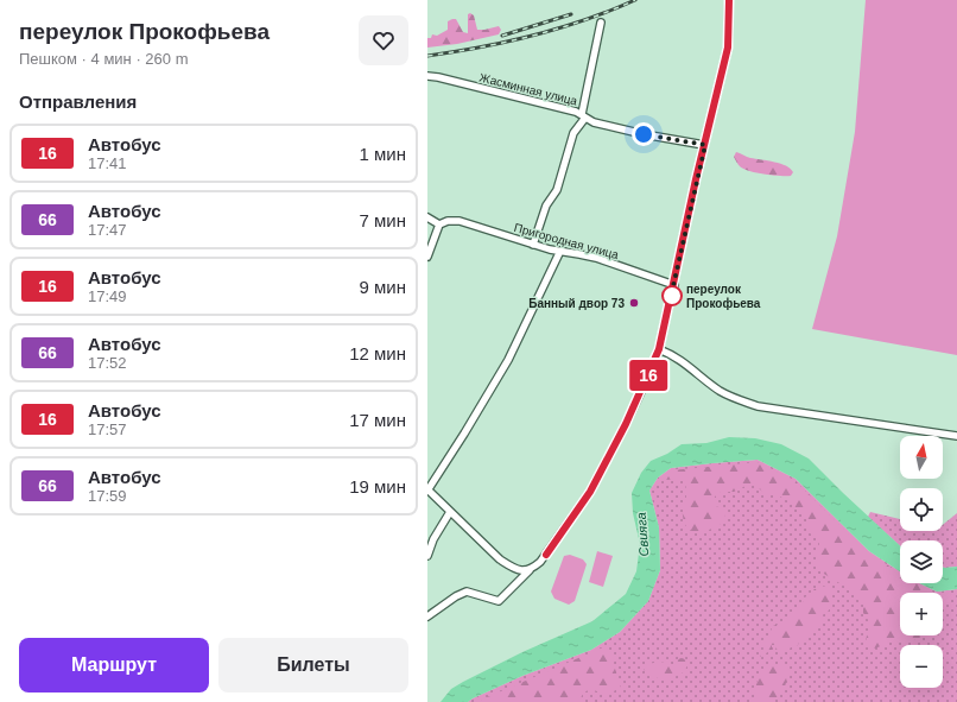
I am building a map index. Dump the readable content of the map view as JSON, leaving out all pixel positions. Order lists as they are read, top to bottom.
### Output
{
  "streets": {
    "street": ["Жасминная улица", "Пригородная улица"]
  },
  "water": ["Свияга"],
  "places": ["переулок Прокофьева", "Банный двор 73"],
  "lines": ["bus line 16"],
  "north": "top",
  "page": {
    "heading": [
      ["переулок Прокофьева", "Пешком · 4 мин · 260 m"],
      "Отправления"
    ],
    "on_map": "16",
    "list": [
      {
        "mark": "16",
        "name": "Автобус",
        "note": "17:41",
        "value": "1 мин"
      },
      {
        "mark": "66",
        "name": "Автобус",
        "note": "17:47",
        "value": "7 мин"
      },
      {
        "mark": "16",
        "name": "Автобус",
        "note": "17:49",
        "value": "9 мин"
      },
      {
        "mark": "66",
        "name": "Автобус",
        "note": "17:52",
        "value": "12 мин"
      },
      {
        "mark": "16",
        "name": "Автобус",
        "note": "17:57",
        "value": "17 мин"
      },
      {
        "mark": "66",
        "name": "Автобус",
        "note": "17:59",
        "value": "19 мин"
      }
    ],
    "map_buttons": ["+", "−"],
    "buttons": ["Маршрут", "Билеты"]
  }
}
